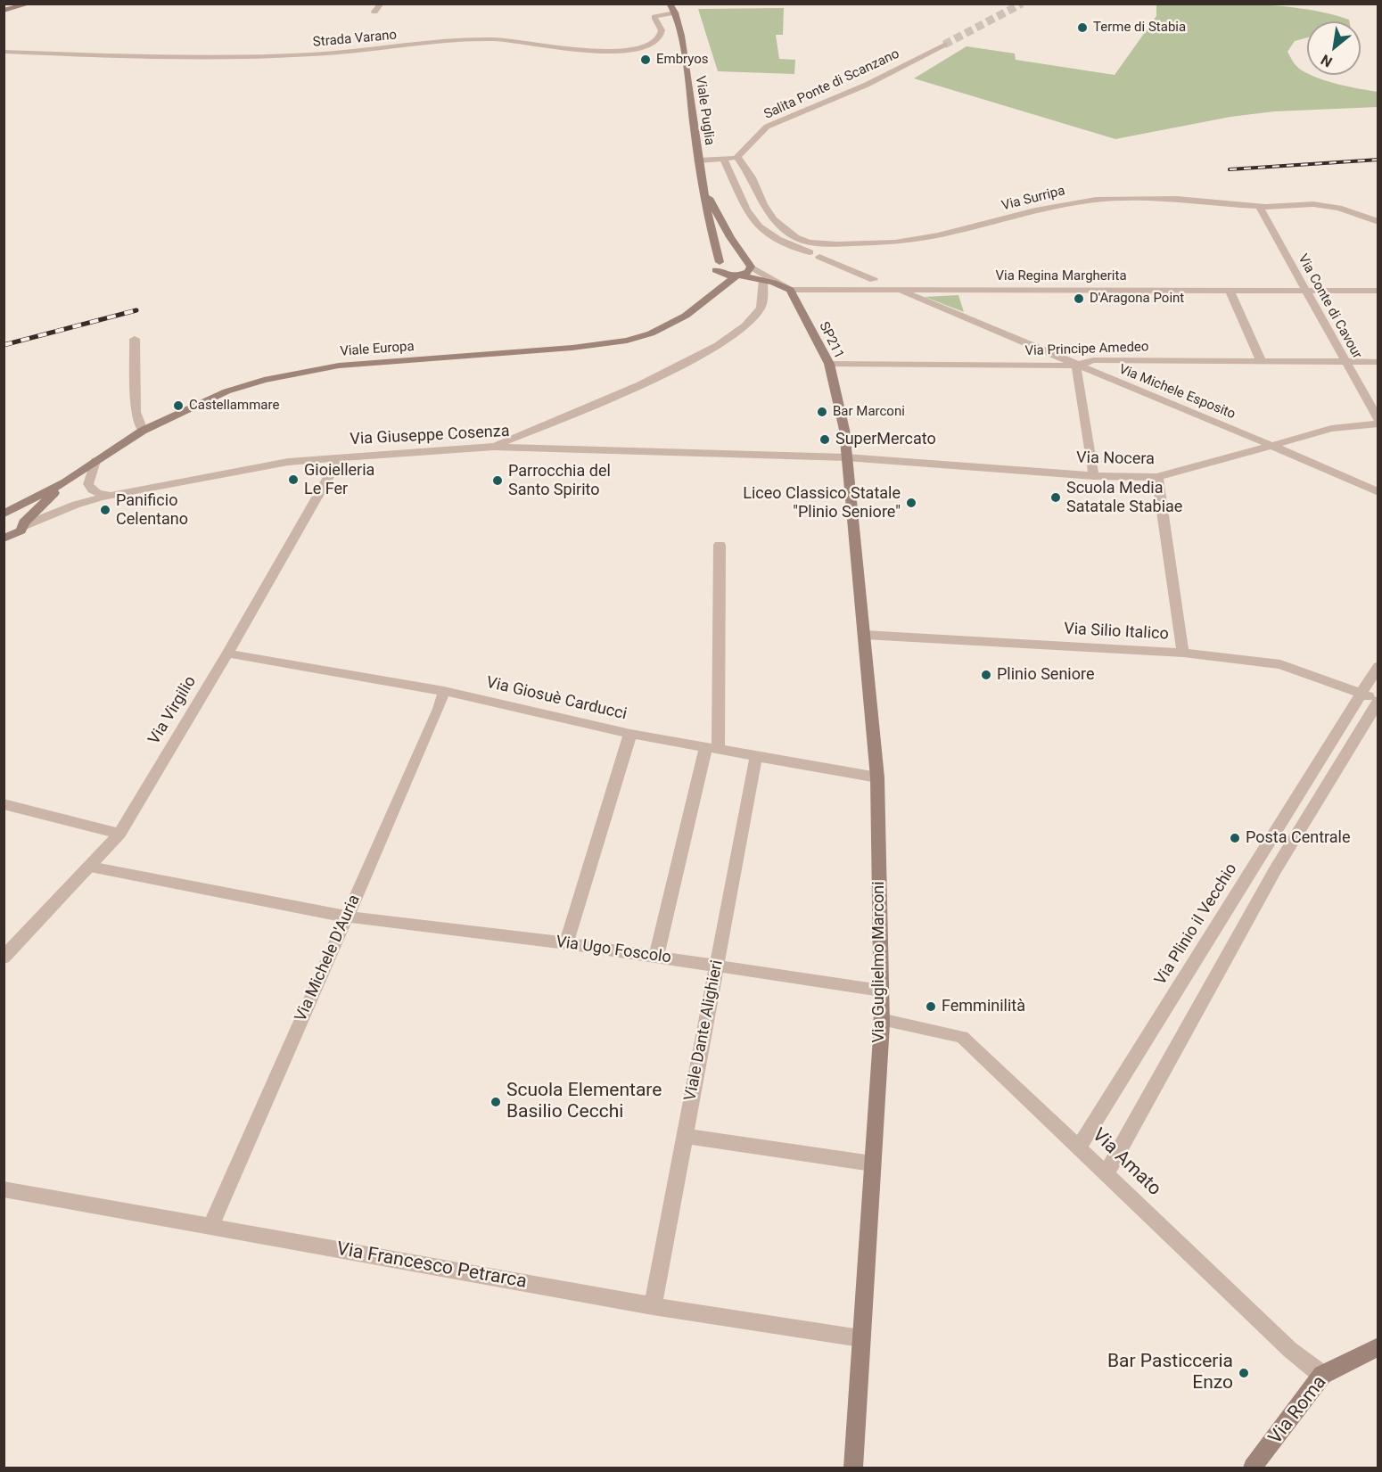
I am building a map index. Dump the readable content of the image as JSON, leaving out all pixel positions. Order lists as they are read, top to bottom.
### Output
{
  "streets": {
    "main road": [
      "Viale Puglia",
      "SP211",
      "Viale Europa",
      "Via Guglielmo Marconi",
      "Via Roma"
    ],
    "street": [
      "Strada Varano",
      "Salita Ponte di Scanzano",
      "Via Surripa",
      "Via Regina Margherita",
      "Via Conte di Cavour",
      "Via Principe Amedeo",
      "Via Michele Esposito",
      "Via Giuseppe Cosenza",
      "Via Nocera",
      "Via Silio Italico",
      "Via Giosuè Carducci",
      "Via Virgilio",
      "Via Plinio il Vecchio",
      "Via Ugo Foscolo",
      "Via Michele D'Auria",
      "Viale Dante Alighieri",
      "Via Amato",
      "Via Francesco Petrarca"
    ]
  },
  "crossings": [
    ["Strada Varano", "Viale Puglia"],
    ["Salita Ponte di Scanzano", "Via Surripa"],
    ["Via Surripa", "Via Conte di Cavour"],
    ["Via Regina Margherita", "Via Conte di Cavour"],
    ["Via Regina Margherita", "SP211"],
    ["Via Regina Margherita", "Via Michele Esposito"],
    ["Via Conte di Cavour", "Via Principe Amedeo"],
    ["SP211", "Via Principe Amedeo"],
    ["SP211", "Via Giuseppe Cosenza"],
    ["SP211", "Via Nocera"],
    ["SP211", "Via Guglielmo Marconi"],
    ["Via Principe Amedeo", "Via Michele Esposito"],
    ["Via Michele Esposito", "Via Nocera"],
    ["Via Giuseppe Cosenza", "Via Nocera"],
    ["Via Giuseppe Cosenza", "Via Virgilio"],
    ["Via Giuseppe Cosenza", "Via Guglielmo Marconi"],
    ["Via Nocera", "Via Guglielmo Marconi"],
    ["Via Silio Italico", "Via Plinio il Vecchio"],
    ["Via Silio Italico", "Via Guglielmo Marconi"],
    ["Via Giosuè Carducci", "Via Virgilio"],
    ["Via Giosuè Carducci", "Via Michele D'Auria"],
    ["Via Giosuè Carducci", "Via Guglielmo Marconi"],
    ["Via Giosuè Carducci", "Viale Dante Alighieri"],
    ["Via Virgilio", "Via Ugo Foscolo"],
    ["Via Plinio il Vecchio", "Via Amato"],
    ["Via Ugo Foscolo", "Via Michele D'Auria"],
    ["Via Ugo Foscolo", "Via Guglielmo Marconi"],
    ["Via Ugo Foscolo", "Viale Dante Alighieri"],
    ["Via Michele D'Auria", "Via Francesco Petrarca"],
    ["Via Guglielmo Marconi", "Via Amato"],
    ["Via Guglielmo Marconi", "Via Francesco Petrarca"],
    ["Viale Dante Alighieri", "Via Francesco Petrarca"],
    ["Via Amato", "Via Roma"]
  ],
  "places": [
    "Terme di Stabia",
    "Embryos",
    "D'Aragona Point",
    "Castellammare",
    "Bar Marconi",
    "SuperMercato",
    "Gioielleria Le Fer",
    "Parrocchia del Santo Spirito",
    "Scuola Media Satatale Stabiae",
    "Liceo Classico Statale \"Plinio Seniore\"",
    "Panificio Celentano",
    "Plinio Seniore",
    "Posta Centrale",
    "Femminilità",
    "Scuola Elementare Basilio Cecchi",
    "Bar Pasticceria Enzo"
  ],
  "north": "bottom left"
}
